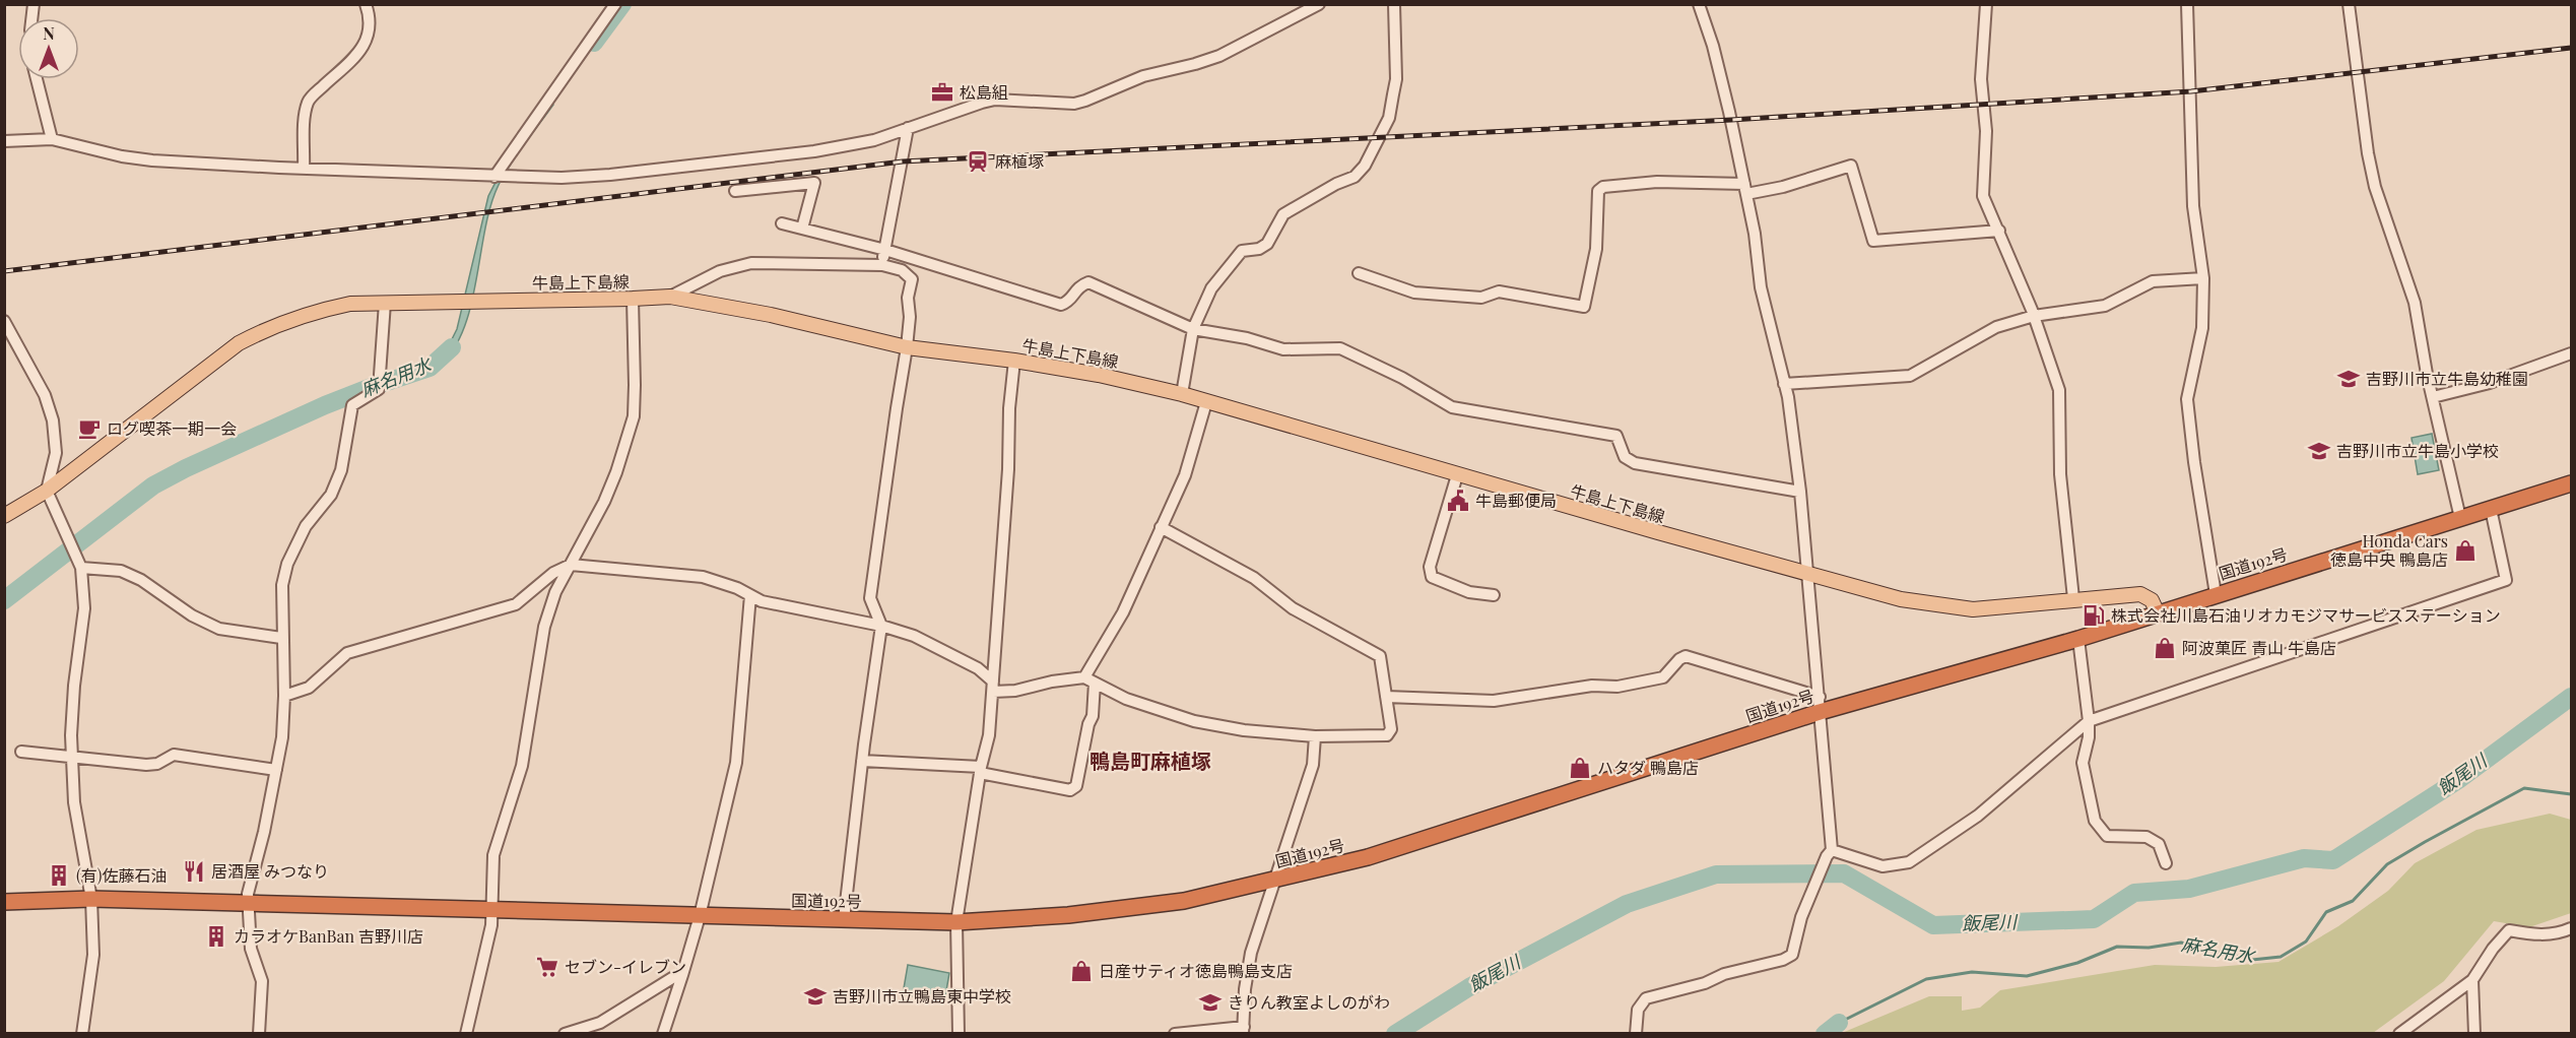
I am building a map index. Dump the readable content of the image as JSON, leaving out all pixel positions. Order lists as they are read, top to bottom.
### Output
{
  "streets": {
    "highway": ["国道192号"],
    "main road": ["牛島上下島線"]
  },
  "crossings": [
    ["牛島上下島線", "国道192号"]
  ],
  "districts": ["鴨島町麻植塚"],
  "water": ["麻名用水", "飯尾川"],
  "places": {
    "office": ["松島組"],
    "station": ["麻植塚"],
    "school or university": [
      "吉野川市立牛島幼稚園",
      "吉野川市立牛島小学校",
      "吉野川市立鴨島東中学校",
      "きりん教室よしのがわ"
    ],
    "cafe": ["ログ喫茶一期一会"],
    "public building": ["牛島郵便局"],
    "shop": [
      "Honda Cars 徳島中央 鴨島店",
      "阿波菓匠 青山 牛島店",
      "ハタダ 鴨島店",
      "日産サティオ徳島鴨島支店"
    ],
    "fuel station": ["株式会社川島石油リオカモジマサービスステーション"],
    "restaurant": ["居酒屋 みつなり"],
    "building": ["(有)佐藤石油", "カラオケBanBan 吉野川店"],
    "supermarket": ["セブン-イレブン"]
  },
  "north": "top"
}
